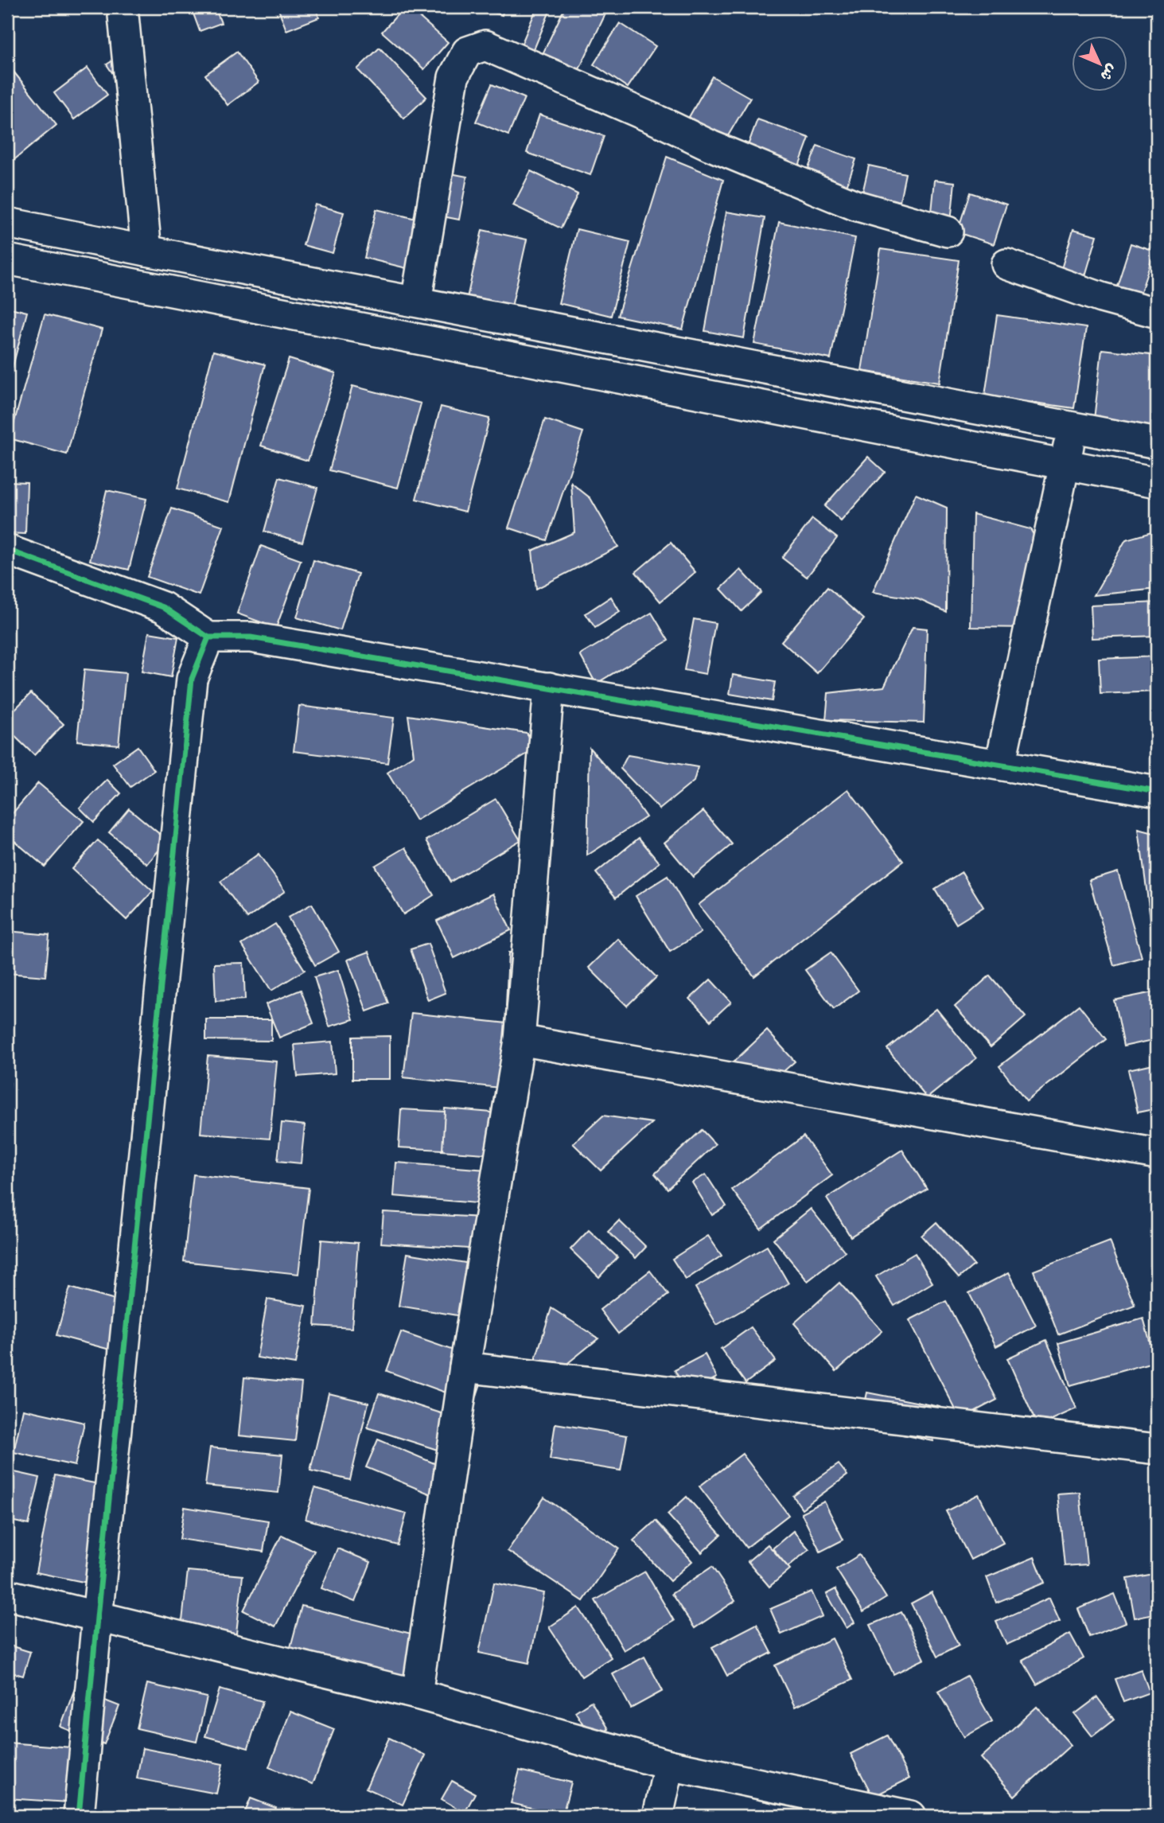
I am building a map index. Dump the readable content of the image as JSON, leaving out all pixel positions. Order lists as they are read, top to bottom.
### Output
{
  "north": "bottom right"
}
